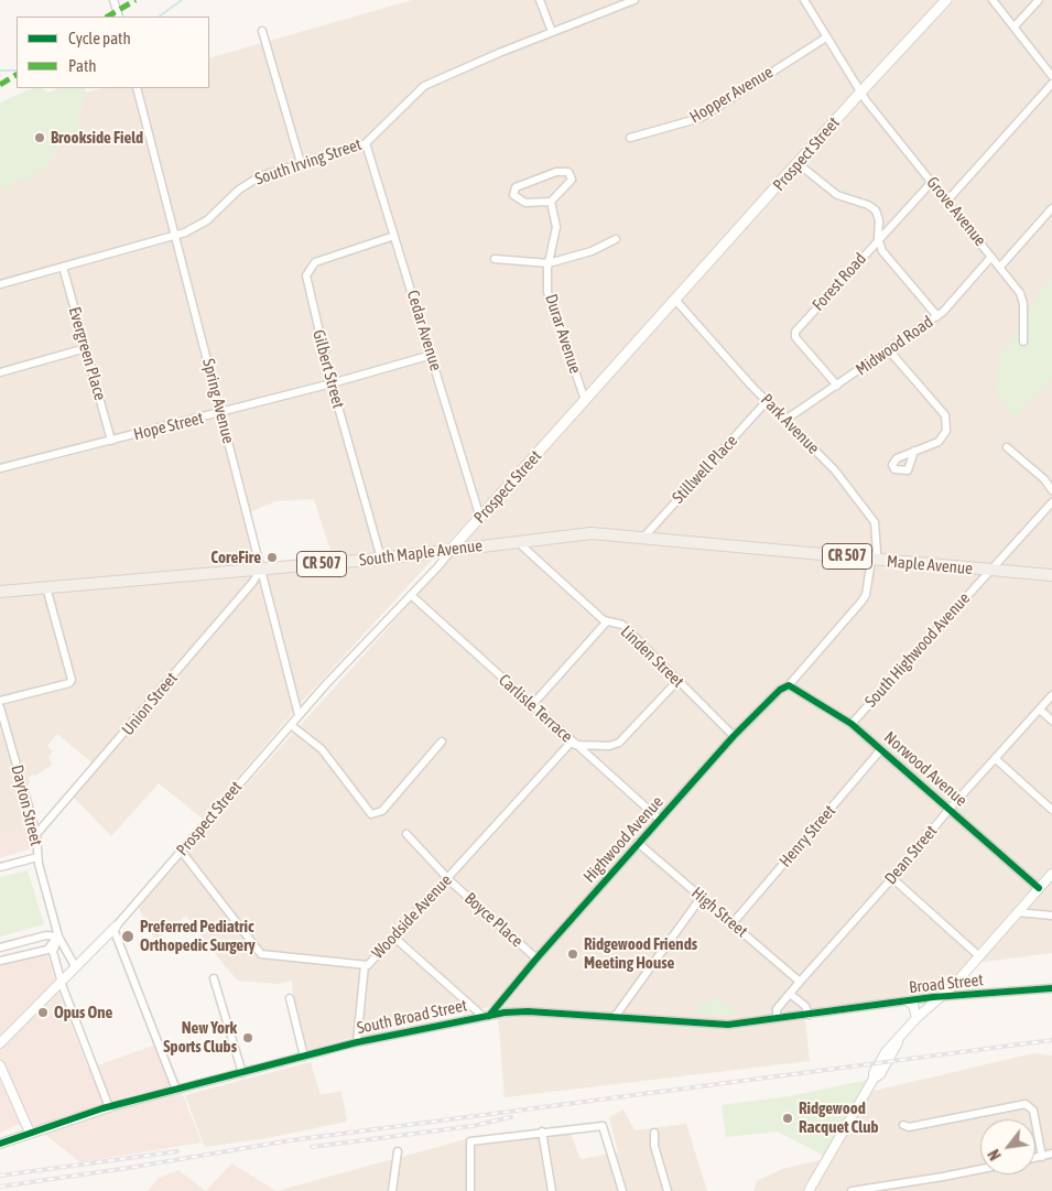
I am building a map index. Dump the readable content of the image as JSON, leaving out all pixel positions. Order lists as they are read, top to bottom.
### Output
{
  "streets": {
    "main road": [
      "Prospect Street",
      "South Maple Avenue",
      "CR 507",
      "Maple Avenue"
    ],
    "street": [
      "Hopper Avenue",
      "South Irving Street",
      "Grove Avenue",
      "Forest Road",
      "Cedar Avenue",
      "Durar Avenue",
      "Midwood Road",
      "Evergreen Place",
      "Gilbert Street",
      "Spring Avenue",
      "Park Avenue",
      "Hope Street",
      "Stillwell Place",
      "South Highwood Avenue",
      "Linden Street",
      "Union Street",
      "Carlisle Terrace",
      "Norwood Avenue",
      "Dayton Street",
      "Henry Street",
      "Highwood Avenue",
      "Dean Street",
      "High Street",
      "Woodside Avenue",
      "Boyce Place",
      "Broad Street",
      "South Broad Street"
    ]
  },
  "crossings": [
    ["Hopper Avenue", "Grove Avenue"],
    ["Prospect Street", "Grove Avenue"],
    ["Prospect Street", "Cedar Avenue"],
    ["Prospect Street", "Durar Avenue"],
    ["Prospect Street", "Spring Avenue"],
    ["Prospect Street", "Park Avenue"],
    ["Prospect Street", "South Maple Avenue"],
    ["Prospect Street", "Carlisle Terrace"],
    ["Prospect Street", "Dayton Street"],
    ["Prospect Street", "Woodside Avenue"],
    ["South Irving Street", "Cedar Avenue"],
    ["South Irving Street", "Evergreen Place"],
    ["South Irving Street", "Spring Avenue"],
    ["Grove Avenue", "Forest Road"],
    ["Grove Avenue", "Midwood Road"],
    ["Forest Road", "Midwood Road"],
    ["Cedar Avenue", "Gilbert Street"],
    ["Cedar Avenue", "Hope Street"],
    ["Midwood Road", "Park Avenue"],
    ["Evergreen Place", "Hope Street"],
    ["Gilbert Street", "Hope Street"],
    ["Gilbert Street", "South Maple Avenue"],
    ["Spring Avenue", "Hope Street"],
    ["Spring Avenue", "South Maple Avenue"],
    ["Spring Avenue", "Union Street"],
    ["Park Avenue", "Stillwell Place"],
    ["Park Avenue", "Maple Avenue"],
    ["Park Avenue", "Highwood Avenue"],
    ["Stillwell Place", "South Maple Avenue"],
    ["Stillwell Place", "Maple Avenue"],
    ["South Maple Avenue", "Maple Avenue"],
    ["South Maple Avenue", "Linden Street"],
    ["South Maple Avenue", "Union Street"],
    ["Maple Avenue", "South Highwood Avenue"],
    ["Maple Avenue", "Highwood Avenue"],
    ["South Highwood Avenue", "Norwood Avenue"],
    ["Linden Street", "Highwood Avenue"],
    ["Union Street", "Dayton Street"],
    ["Carlisle Terrace", "Highwood Avenue"],
    ["Carlisle Terrace", "Woodside Avenue"],
    ["Norwood Avenue", "Henry Street"],
    ["Norwood Avenue", "Highwood Avenue"],
    ["Norwood Avenue", "Dean Street"],
    ["Dayton Street", "South Broad Street"],
    ["Henry Street", "High Street"],
    ["Highwood Avenue", "High Street"],
    ["Highwood Avenue", "Boyce Place"],
    ["Highwood Avenue", "South Broad Street"],
    ["Dean Street", "High Street"],
    ["Dean Street", "South Broad Street"],
    ["Woodside Avenue", "Boyce Place"],
    ["Broad Street", "South Broad Street"]
  ],
  "places": [
    "Brookside Field",
    "CoreFire",
    "Preferred Pediatric Orthopedic Surgery",
    "Ridgewood Friends Meeting House",
    "Opus One",
    "New York Sports Clubs",
    "Ridgewood Racquet Club"
  ],
  "legend": ["Cycle path", "Path"],
  "north": "bottom left"
}
